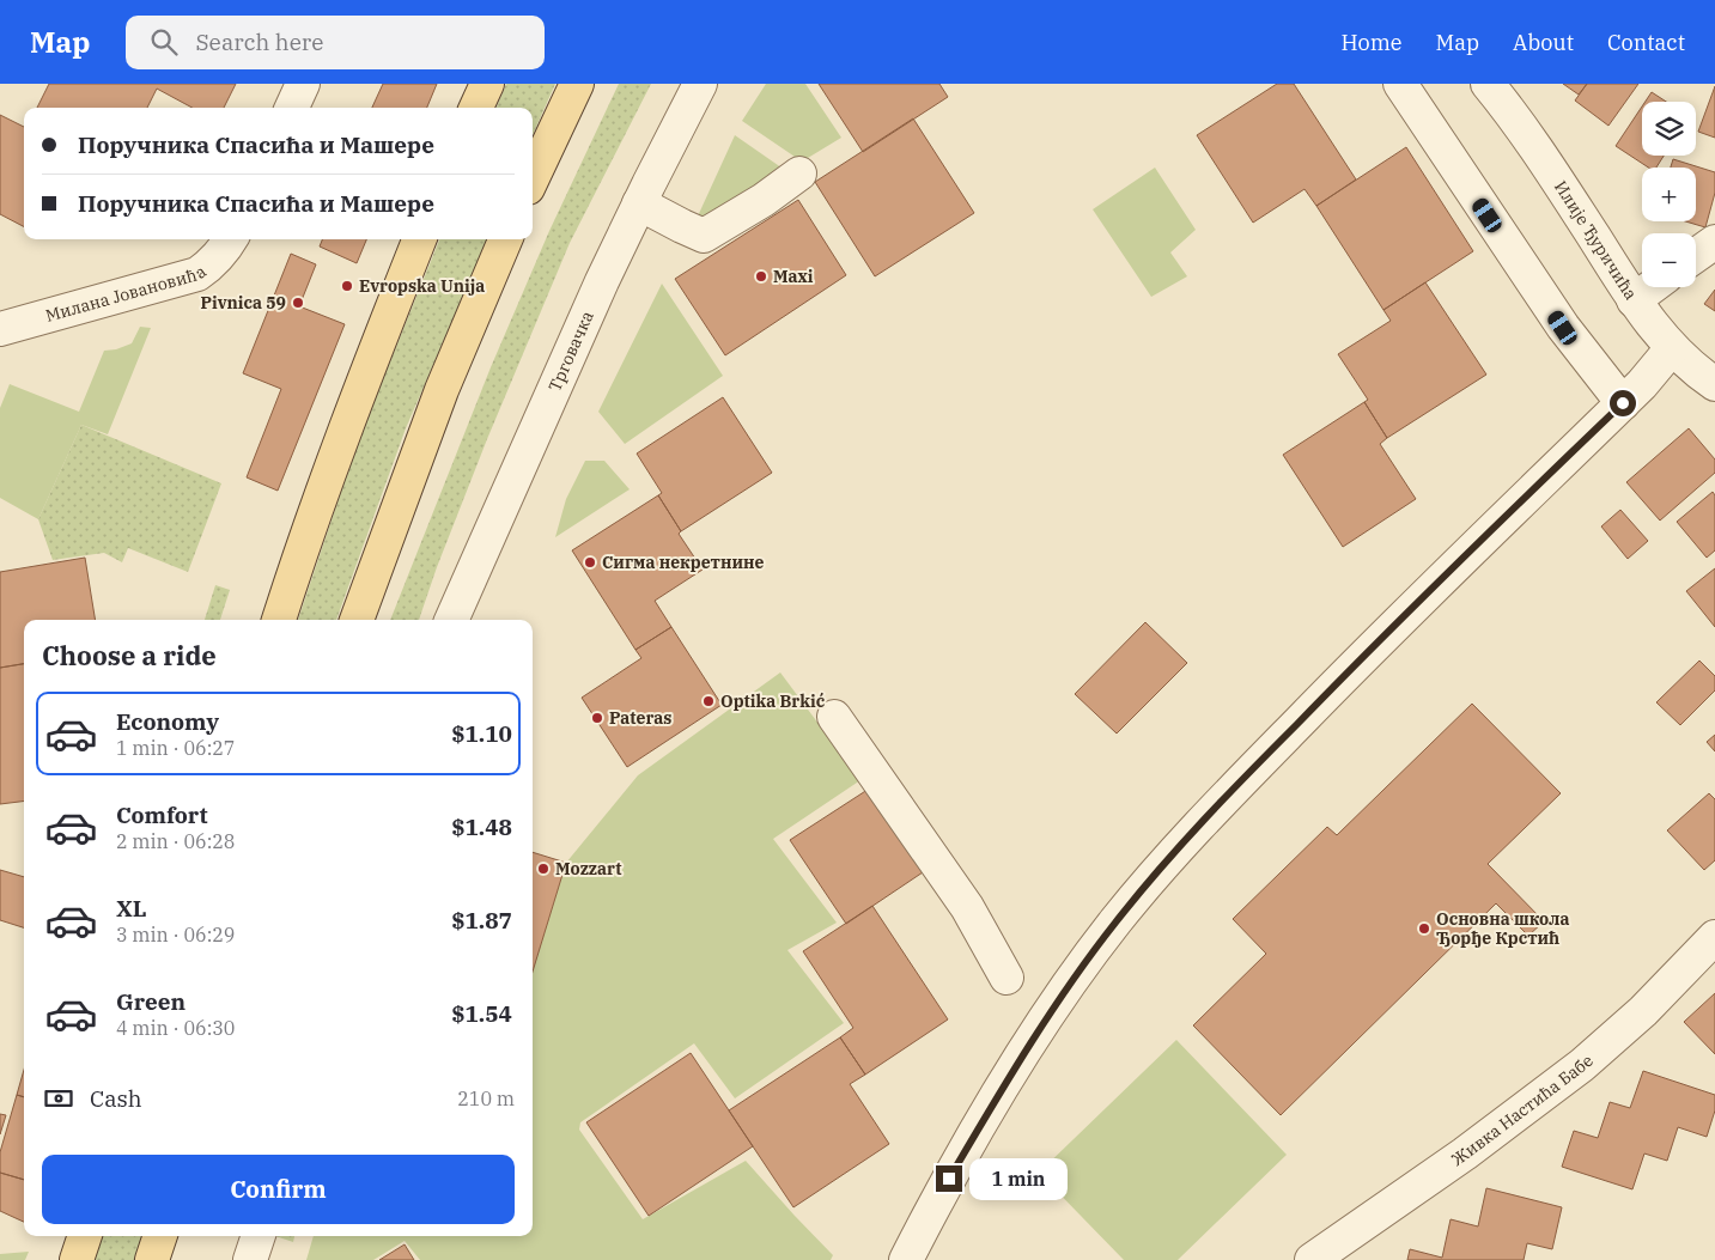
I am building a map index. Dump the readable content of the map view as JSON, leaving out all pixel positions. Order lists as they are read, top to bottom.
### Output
{
  "streets": {
    "street": [
      "Илије Ђуричића",
      "Милана Јовановића",
      "Трговачка",
      "Живка Настића Бабе"
    ]
  },
  "places": [
    "Maxi",
    "Evropska Unija",
    "Pivnica 59",
    "Сигма некретнине",
    "Optika Brkić",
    "Pateras",
    "Mozzart",
    "Основна школа Ђорђе Крстић"
  ],
  "page": {
    "header": "Map",
    "search": "Search here",
    "nav": [
      "Home",
      "Map",
      "About",
      "Contact"
    ],
    "map_buttons": ["+", "−"],
    "banner": ["Поручника Спасића и Машере", "Поручника Спасића и Машере"],
    "heading": "Choose a ride",
    "list": [
      {
        "name": "Economy",
        "note": "1 min · 06:27",
        "value": "$1.10"
      },
      {
        "name": "Comfort",
        "note": "2 min · 06:28",
        "value": "$1.48"
      },
      {
        "name": "XL",
        "note": "3 min · 06:29",
        "value": "$1.87"
      },
      {
        "name": "Green",
        "note": "4 min · 06:30",
        "value": "$1.54"
      }
    ],
    "pay": ["Cash", "210 m"],
    "buttons": "Confirm",
    "bubble": "1 min"
  }
}
